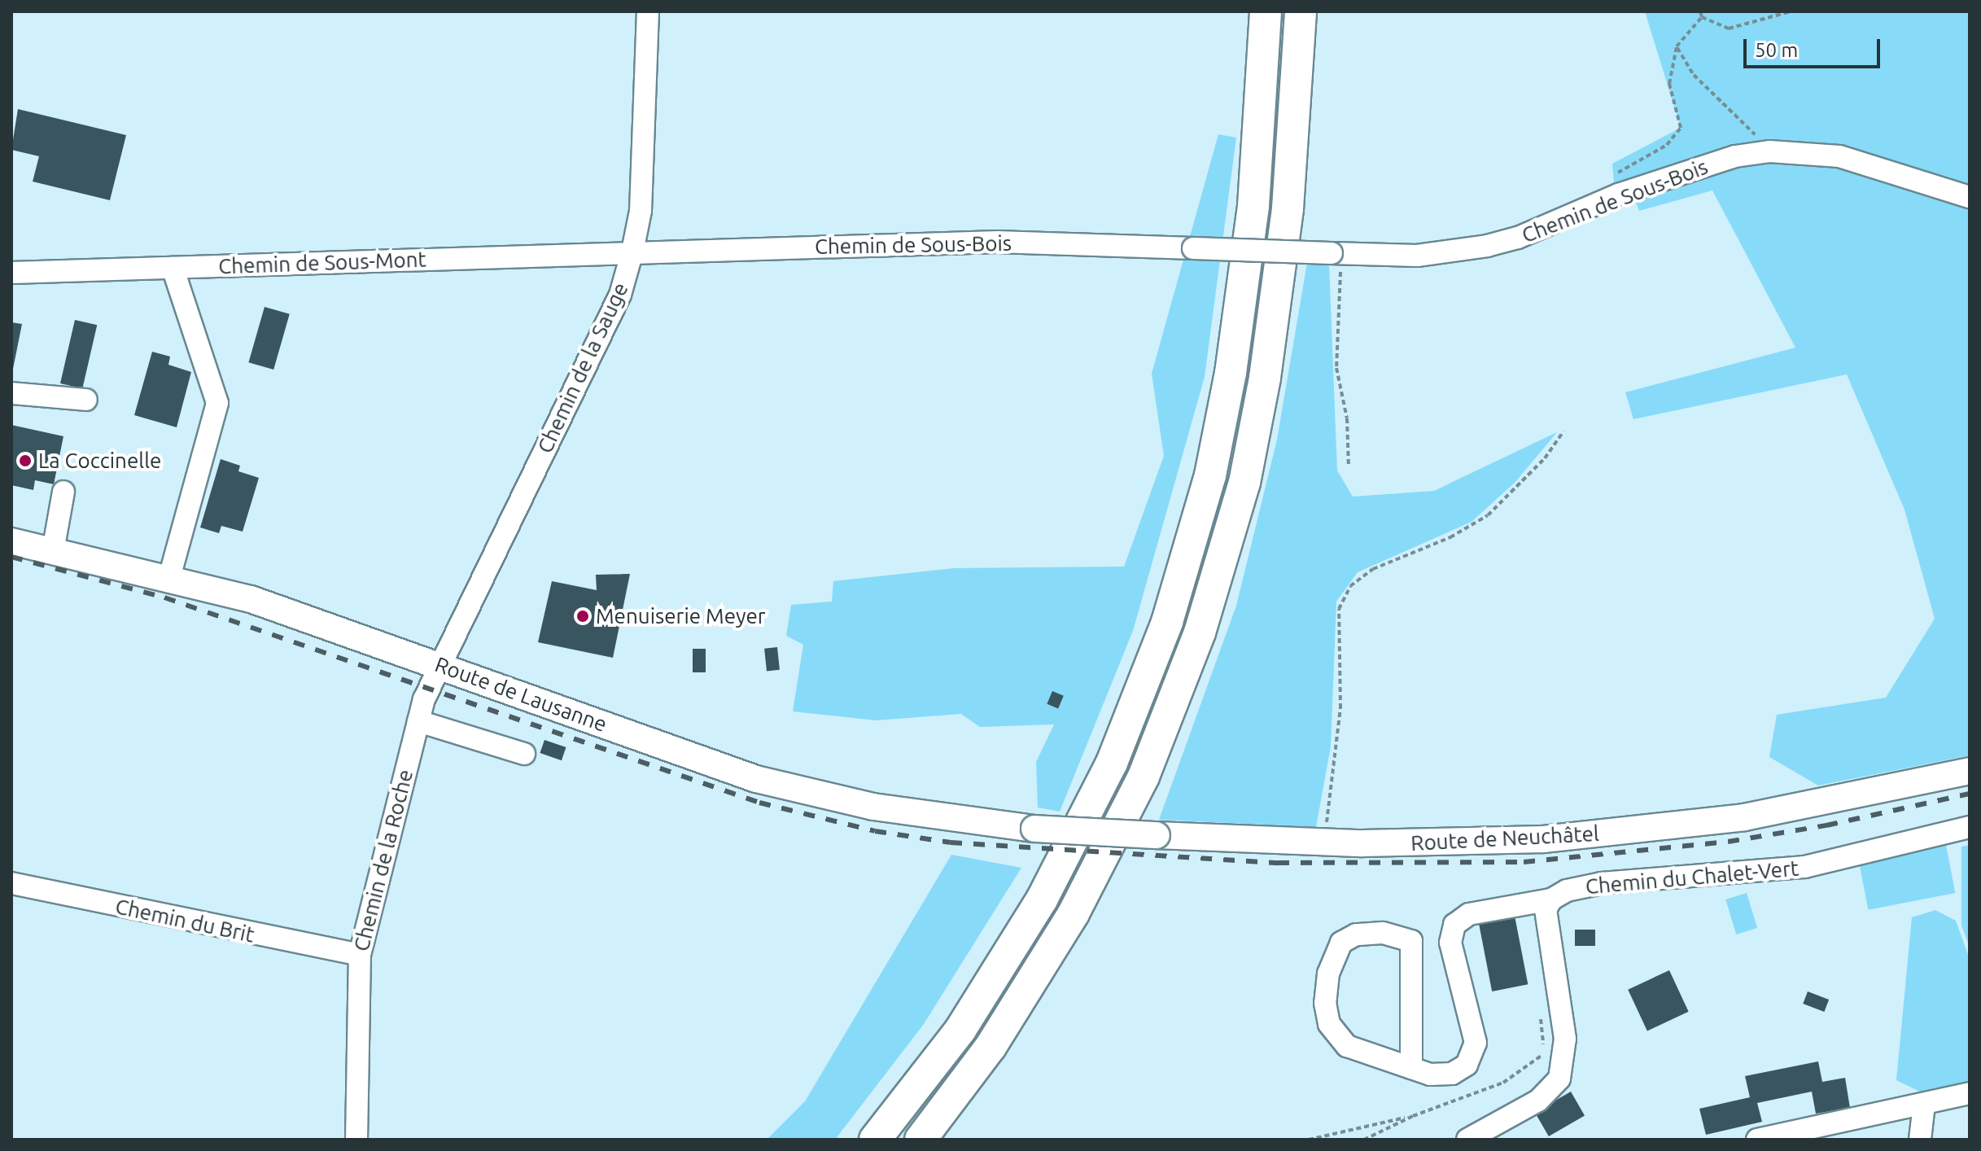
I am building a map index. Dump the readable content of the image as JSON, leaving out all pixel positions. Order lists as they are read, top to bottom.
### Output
{
  "streets": {
    "main road": ["Route de Lausanne", "Route de Neuchâtel"],
    "street": [
      "Chemin de Sous-Bois",
      "Chemin de Sous-Mont",
      "Chemin de la Sauge",
      "Chemin de la Roche",
      "Chemin du Chalet-Vert",
      "Chemin du Brit"
    ]
  },
  "crossings": [
    ["Chemin de Sous-Bois", "Chemin de Sous-Mont"],
    ["Chemin de Sous-Bois", "Chemin de la Sauge"],
    ["Chemin de Sous-Mont", "Chemin de la Sauge"],
    ["Chemin de la Sauge", "Route de Lausanne"],
    ["Chemin de la Sauge", "Chemin de la Roche"],
    ["Route de Lausanne", "Route de Neuchâtel"],
    ["Route de Lausanne", "Chemin de la Roche"],
    ["Chemin de la Roche", "Chemin du Brit"]
  ],
  "places": ["La Coccinelle", "Menuiserie Meyer"],
  "scale_bar": "50 m"
}
